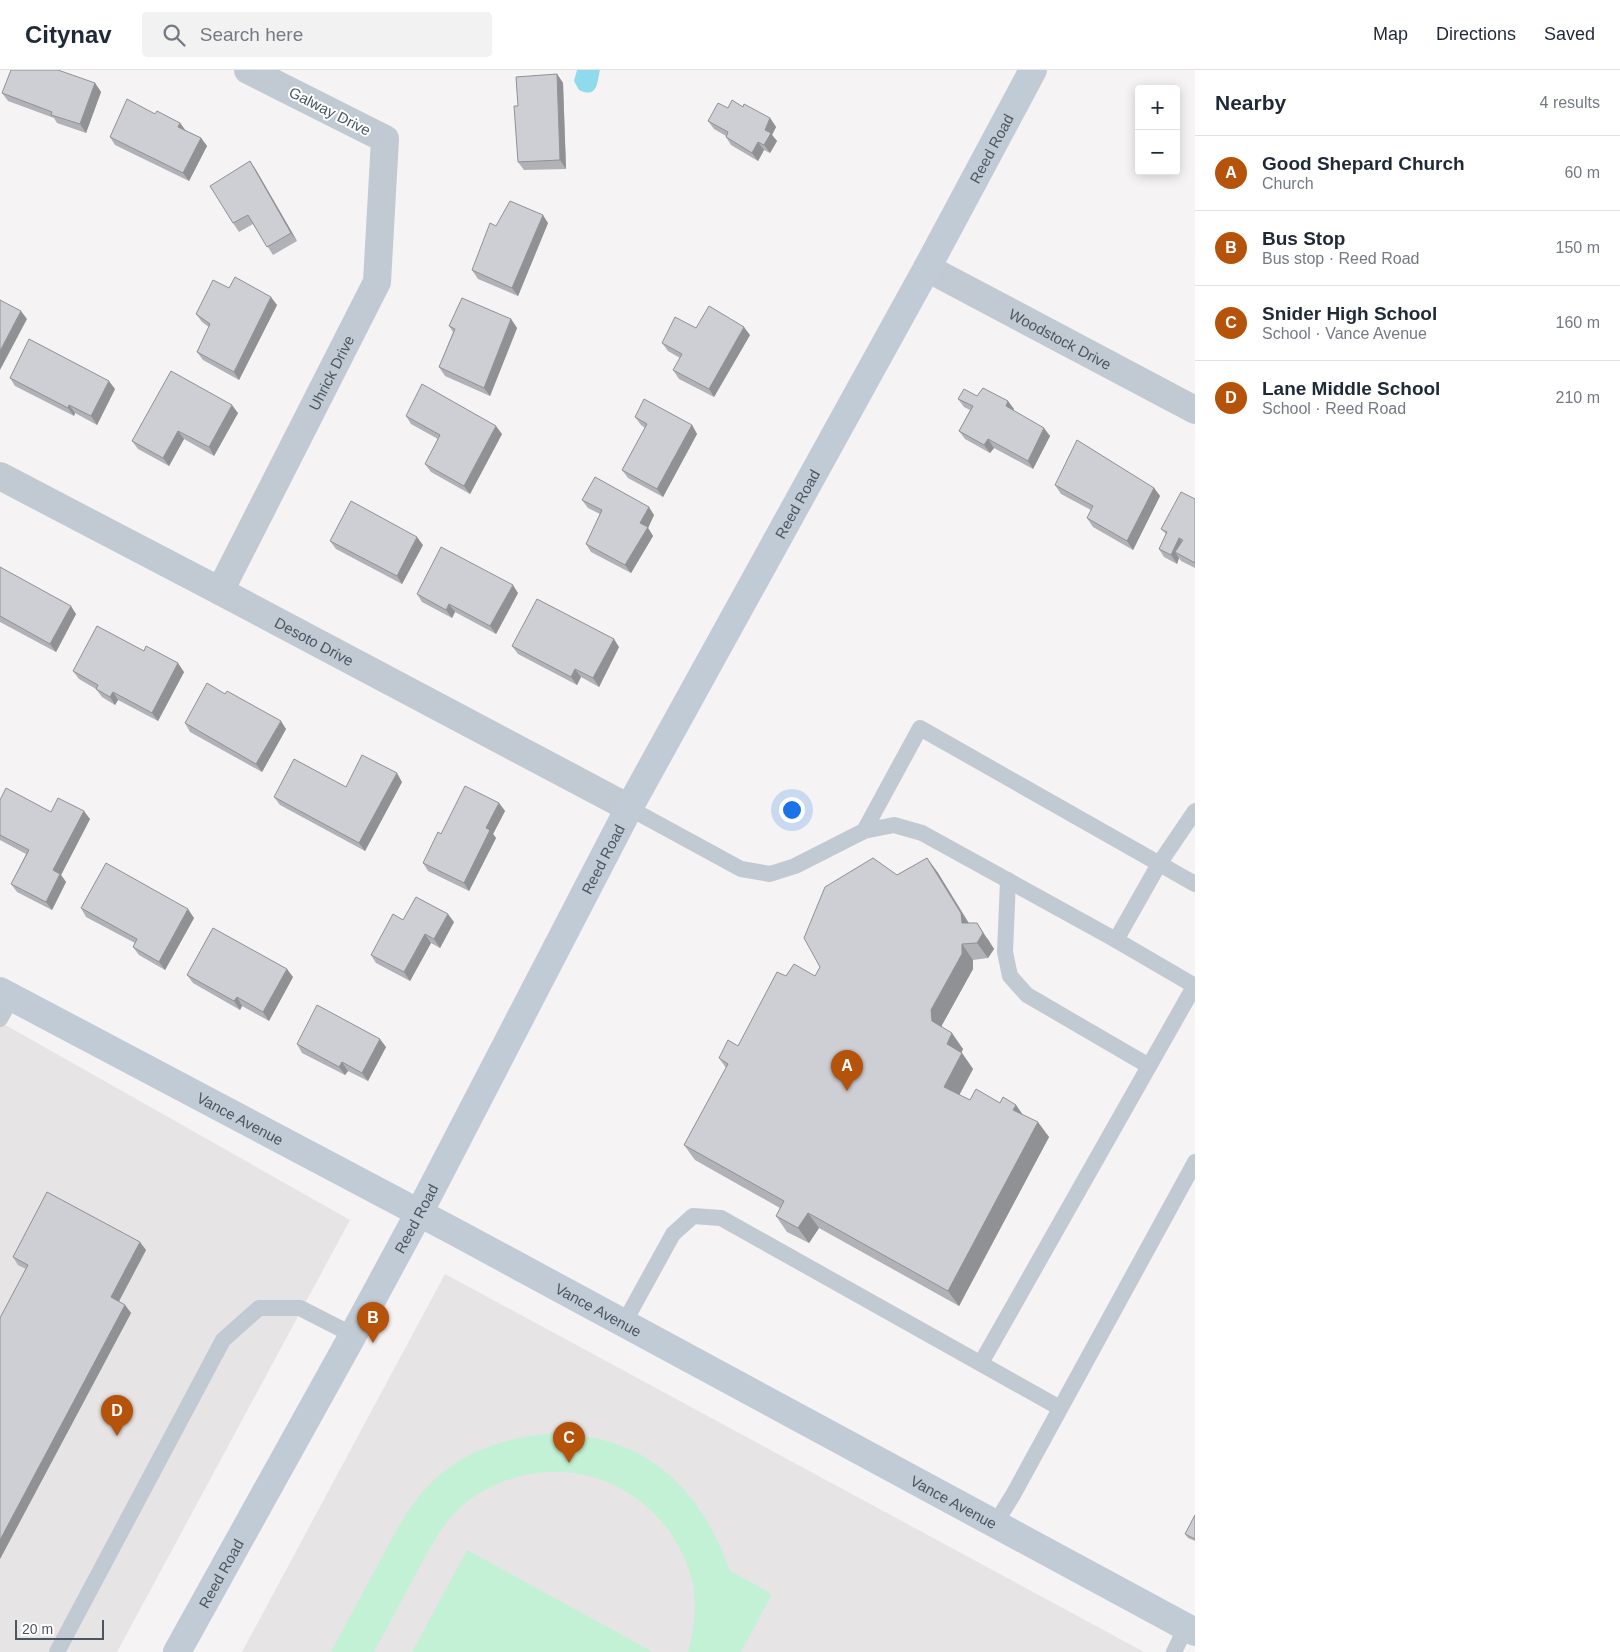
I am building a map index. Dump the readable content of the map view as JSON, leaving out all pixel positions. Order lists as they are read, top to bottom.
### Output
{
  "streets": {
    "main road": ["Reed Road", "Vance Avenue"],
    "street": [
      "Galway Drive",
      "Woodstock Drive",
      "Uhrick Drive",
      "Desoto Drive"
    ]
  },
  "crossings": [
    ["Galway Drive", "Uhrick Drive"],
    ["Reed Road", "Woodstock Drive"],
    ["Reed Road", "Desoto Drive"],
    ["Reed Road", "Vance Avenue"],
    ["Uhrick Drive", "Desoto Drive"]
  ],
  "scale_bar": "20 m",
  "page": {
    "header": "Citynav",
    "search": "Search here",
    "nav": ["Map", "Directions", "Saved"],
    "heading": ["Nearby", "4 results"],
    "map_buttons": ["+", "−"],
    "list": [
      {
        "mark": "A",
        "name": "Good Shepard Church",
        "note": "Church",
        "value": "60 m"
      },
      {
        "mark": "B",
        "name": "Bus Stop",
        "note": "Bus stop · Reed Road",
        "value": "150 m"
      },
      {
        "mark": "C",
        "name": "Snider High School",
        "note": "School · Vance Avenue",
        "value": "160 m"
      },
      {
        "mark": "D",
        "name": "Lane Middle School",
        "note": "School · Reed Road",
        "value": "210 m"
      }
    ],
    "pins": [
      "A",
      "B",
      "D",
      "C"
    ],
    "scale": "20 m"
  }
}
